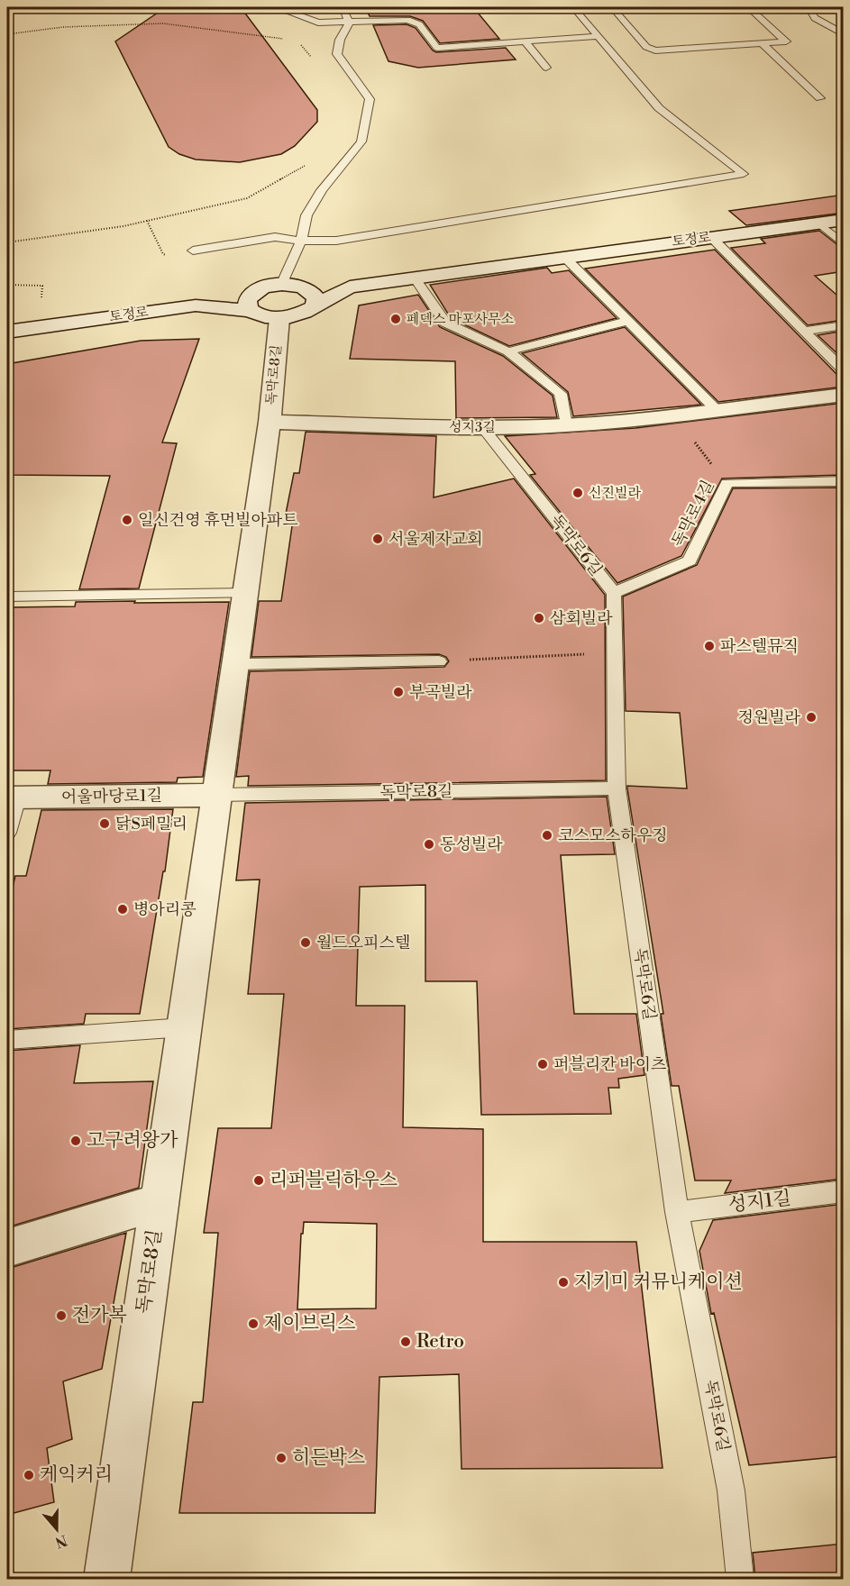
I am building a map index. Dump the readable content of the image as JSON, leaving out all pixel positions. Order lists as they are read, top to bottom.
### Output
{
  "streets": {
    "street": [
      "토정로",
      "독막로8길",
      "성지3길",
      "어울마당로1길"
    ],
    "lane": ["독막로4길", "독막로6길", "성지1길"]
  },
  "crossings": [
    ["토정로", "독막로8길"],
    ["독막로8길", "성지3길"],
    ["독막로8길", "독막로6길"],
    ["독막로8길", "어울마당로1길"],
    ["성지3길", "독막로6길"],
    ["독막로4길", "독막로6길"],
    ["독막로6길", "성지1길"]
  ],
  "places": [
    "페덱스 마포사무소",
    "신진빌라",
    "일신건영 휴먼빌아파트",
    "서울제자교회",
    "삼회빌라",
    "파스텔뮤직",
    "부곡빌라",
    "정원빌라",
    "닭S페밀리",
    "코스모스하우징",
    "동성빌라",
    "병아리콩",
    "월드오피스텔",
    "퍼블리칸 바이츠",
    "고구려왕가",
    "리퍼블릭하우스",
    "지키미 커뮤니케이션",
    "전가복",
    "제이브릭스",
    "Retro",
    "히든박스",
    "케익커리"
  ],
  "north": "bottom"
}
